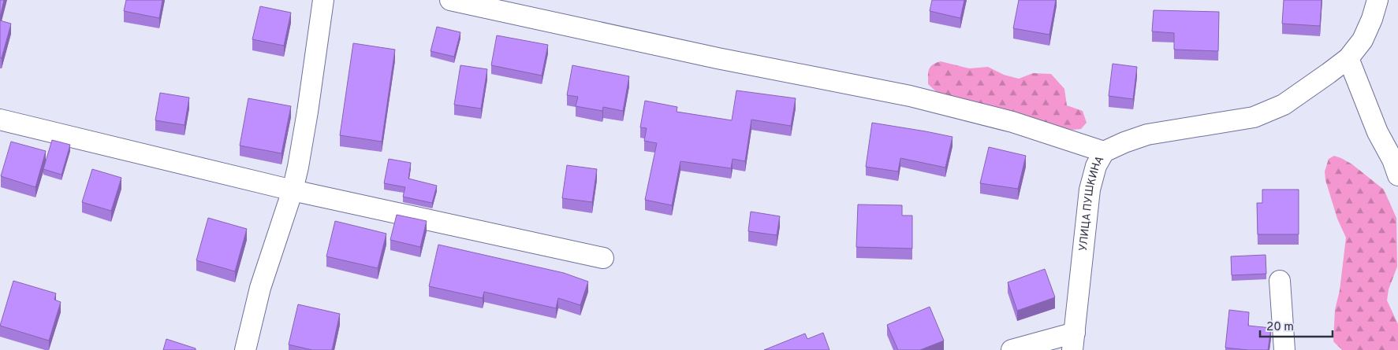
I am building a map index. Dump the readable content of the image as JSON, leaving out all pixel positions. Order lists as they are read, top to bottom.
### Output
{
  "streets": {
    "street": ["УЛИЦА ПУШКИНА"]
  },
  "scale_bar": "20 m"
}
